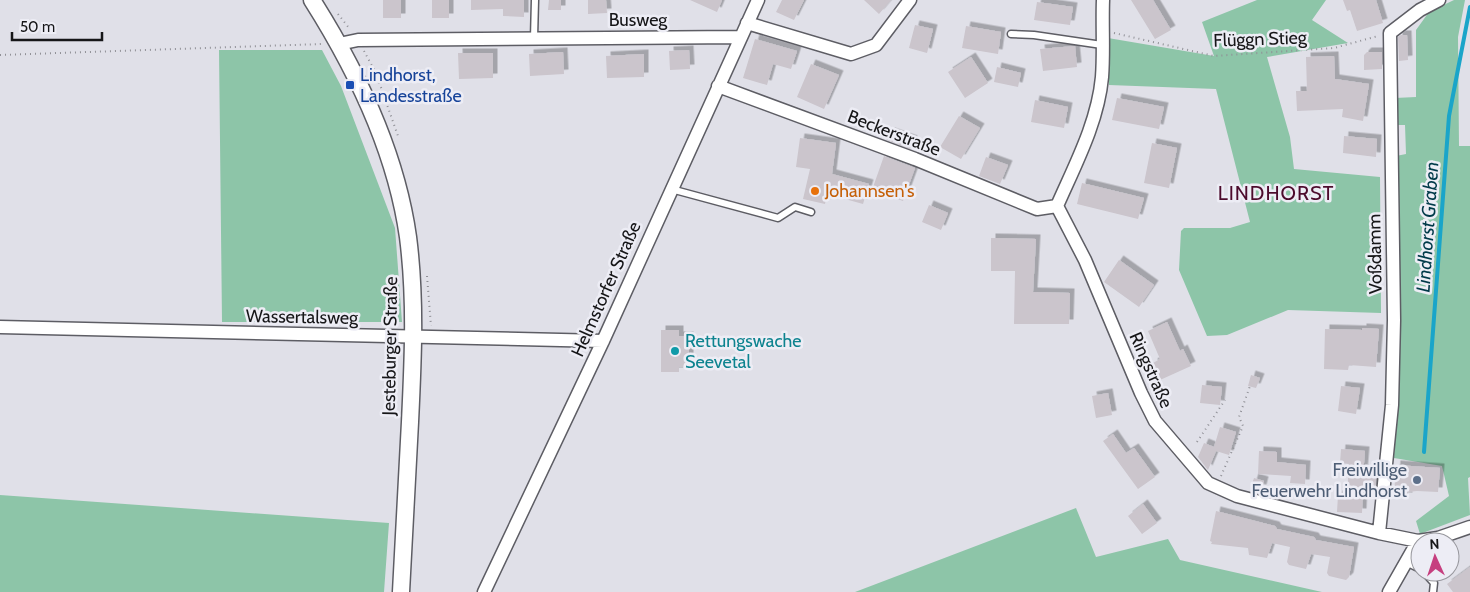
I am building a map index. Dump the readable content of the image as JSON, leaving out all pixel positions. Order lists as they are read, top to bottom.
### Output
{
  "streets": {
    "main road": ["Jesteburger Straße"],
    "street": [
      "Busweg",
      "Beckerstraße",
      "Voßdamm",
      "Helmstorfer Straße",
      "Wassertalsweg",
      "Ringstraße"
    ],
    "path": ["Flüggn Stieg"]
  },
  "crossings": [
    ["Busweg", "Helmstorfer Straße"],
    ["Busweg", "Jesteburger Straße"],
    ["Flüggn Stieg", "Voßdamm"],
    ["Beckerstraße", "Helmstorfer Straße"],
    ["Beckerstraße", "Ringstraße"],
    ["Voßdamm", "Ringstraße"],
    ["Helmstorfer Straße", "Wassertalsweg"],
    ["Wassertalsweg", "Jesteburger Straße"]
  ],
  "districts": ["LINDHORST"],
  "water": ["Lindhorst Graben"],
  "places": {
    "transit": ["Lindhorst, Landesstraße"],
    "other": ["Johannsen's", "Rettungswache Seevetal", "Freiwillige Feuerwehr Lindhorst"]
  },
  "scale_bar": "50 m",
  "north": "top"
}
